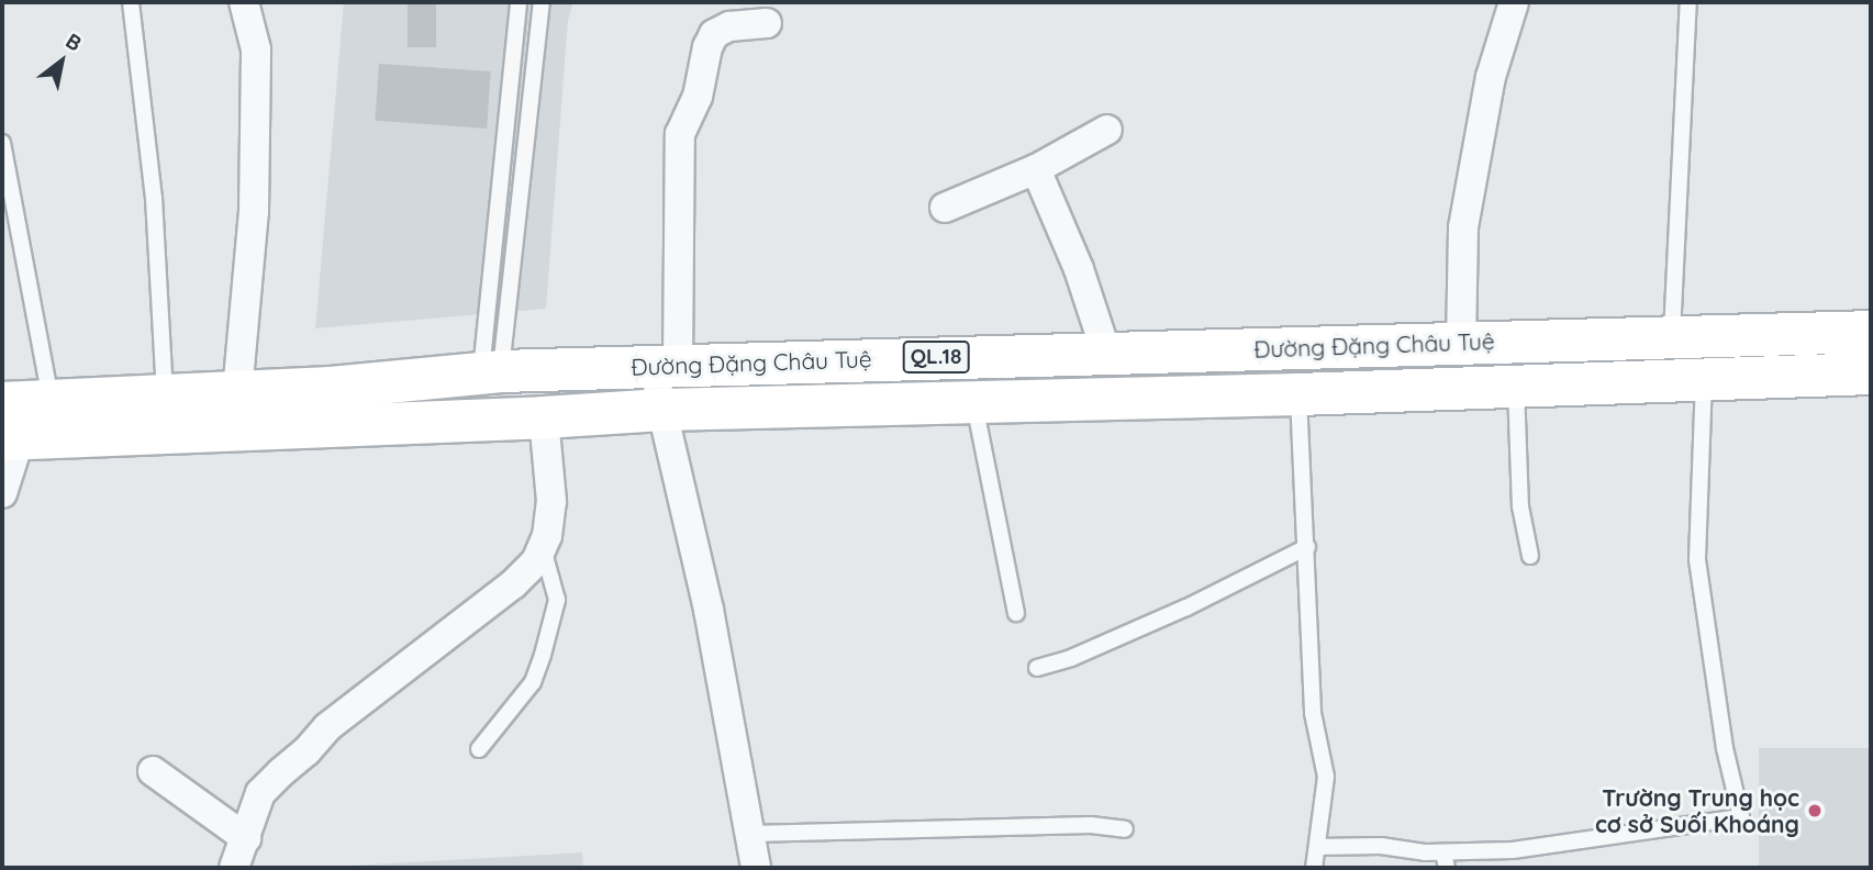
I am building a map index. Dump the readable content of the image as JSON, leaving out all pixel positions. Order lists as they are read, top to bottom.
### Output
{
  "streets": {
    "main road": ["Đường Đặng Châu Tuệ", "QL.18"]
  },
  "places": ["Trường Trung học cơ sở Suối Khoáng"],
  "north": "top right"
}
